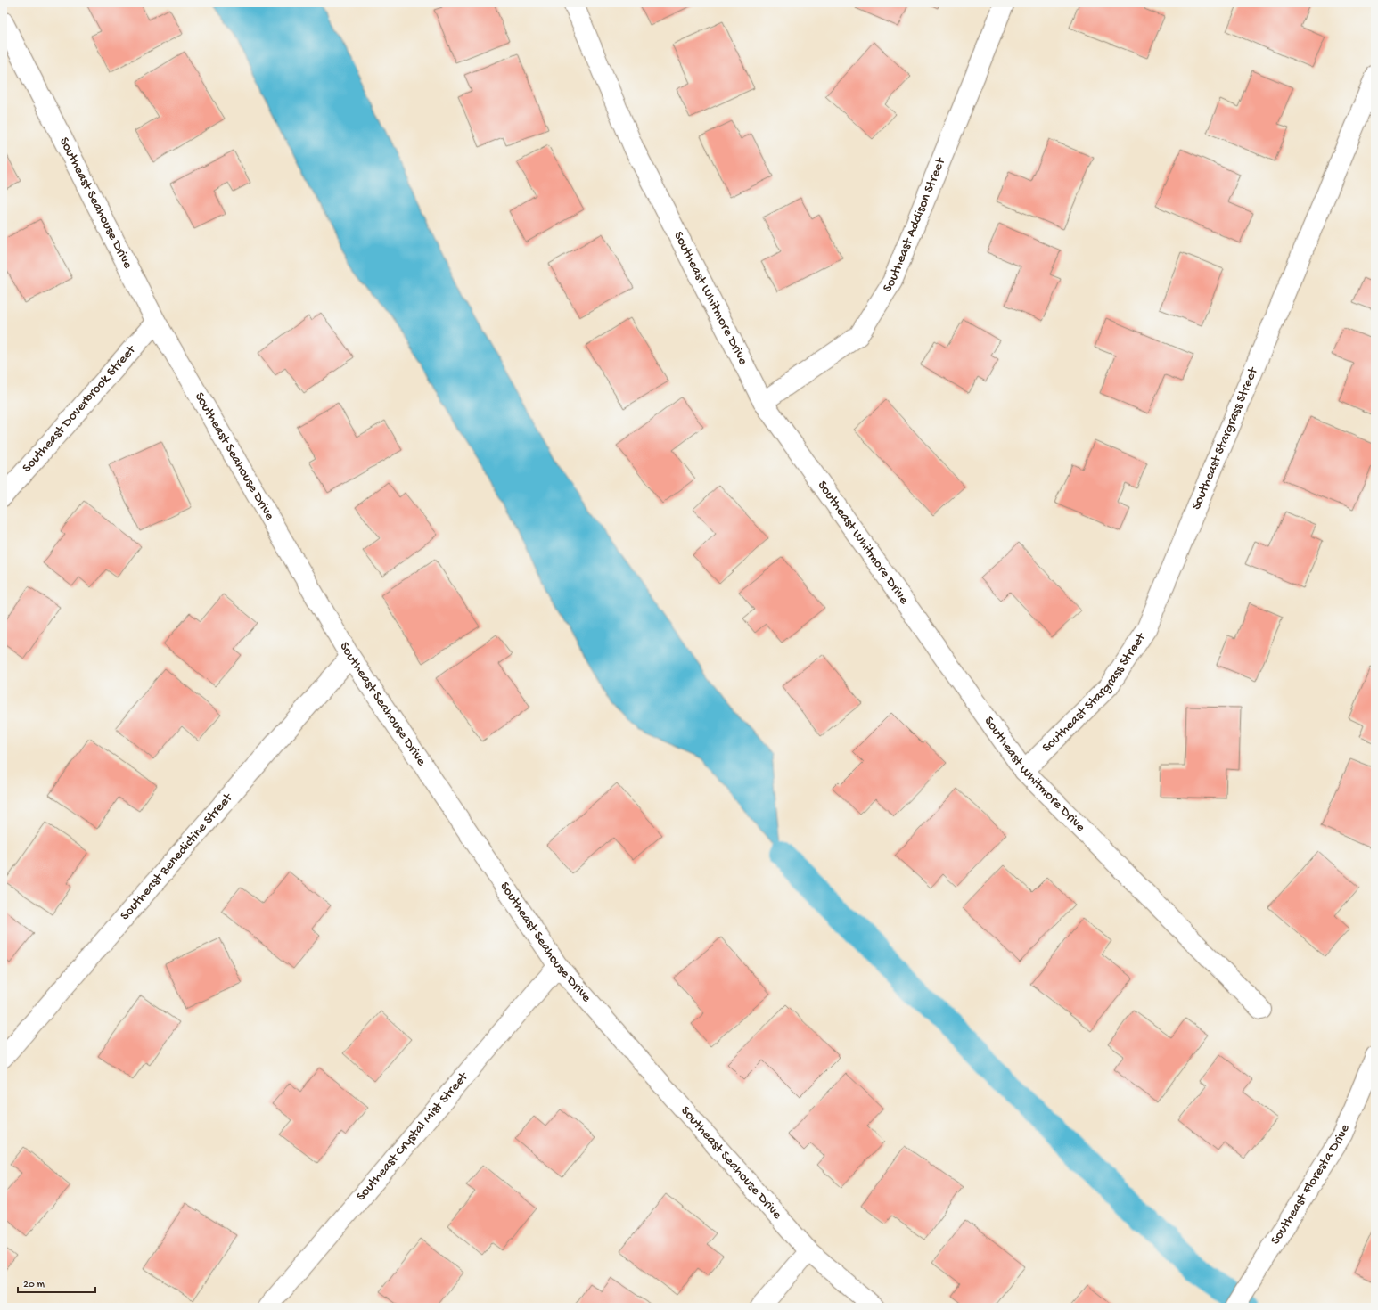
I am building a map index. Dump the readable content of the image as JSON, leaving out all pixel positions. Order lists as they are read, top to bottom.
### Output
{
  "streets": {
    "street": [
      "Southeast Seahouse Drive",
      "Southeast Addison Street",
      "Southeast Whitmore Drive",
      "Southeast Doverbrook Street",
      "Southeast Stargrass Street",
      "Southeast Benedictine Street",
      "Southeast Crystal Mist Street",
      "Southeast Floresta Drive"
    ]
  },
  "crossings": [
    ["Southeast Seahouse Drive", "Southeast Doverbrook Street"],
    ["Southeast Seahouse Drive", "Southeast Benedictine Street"],
    ["Southeast Seahouse Drive", "Southeast Crystal Mist Street"],
    ["Southeast Addison Street", "Southeast Whitmore Drive"],
    ["Southeast Whitmore Drive", "Southeast Stargrass Street"]
  ],
  "scale_bar": "20 m"
}
